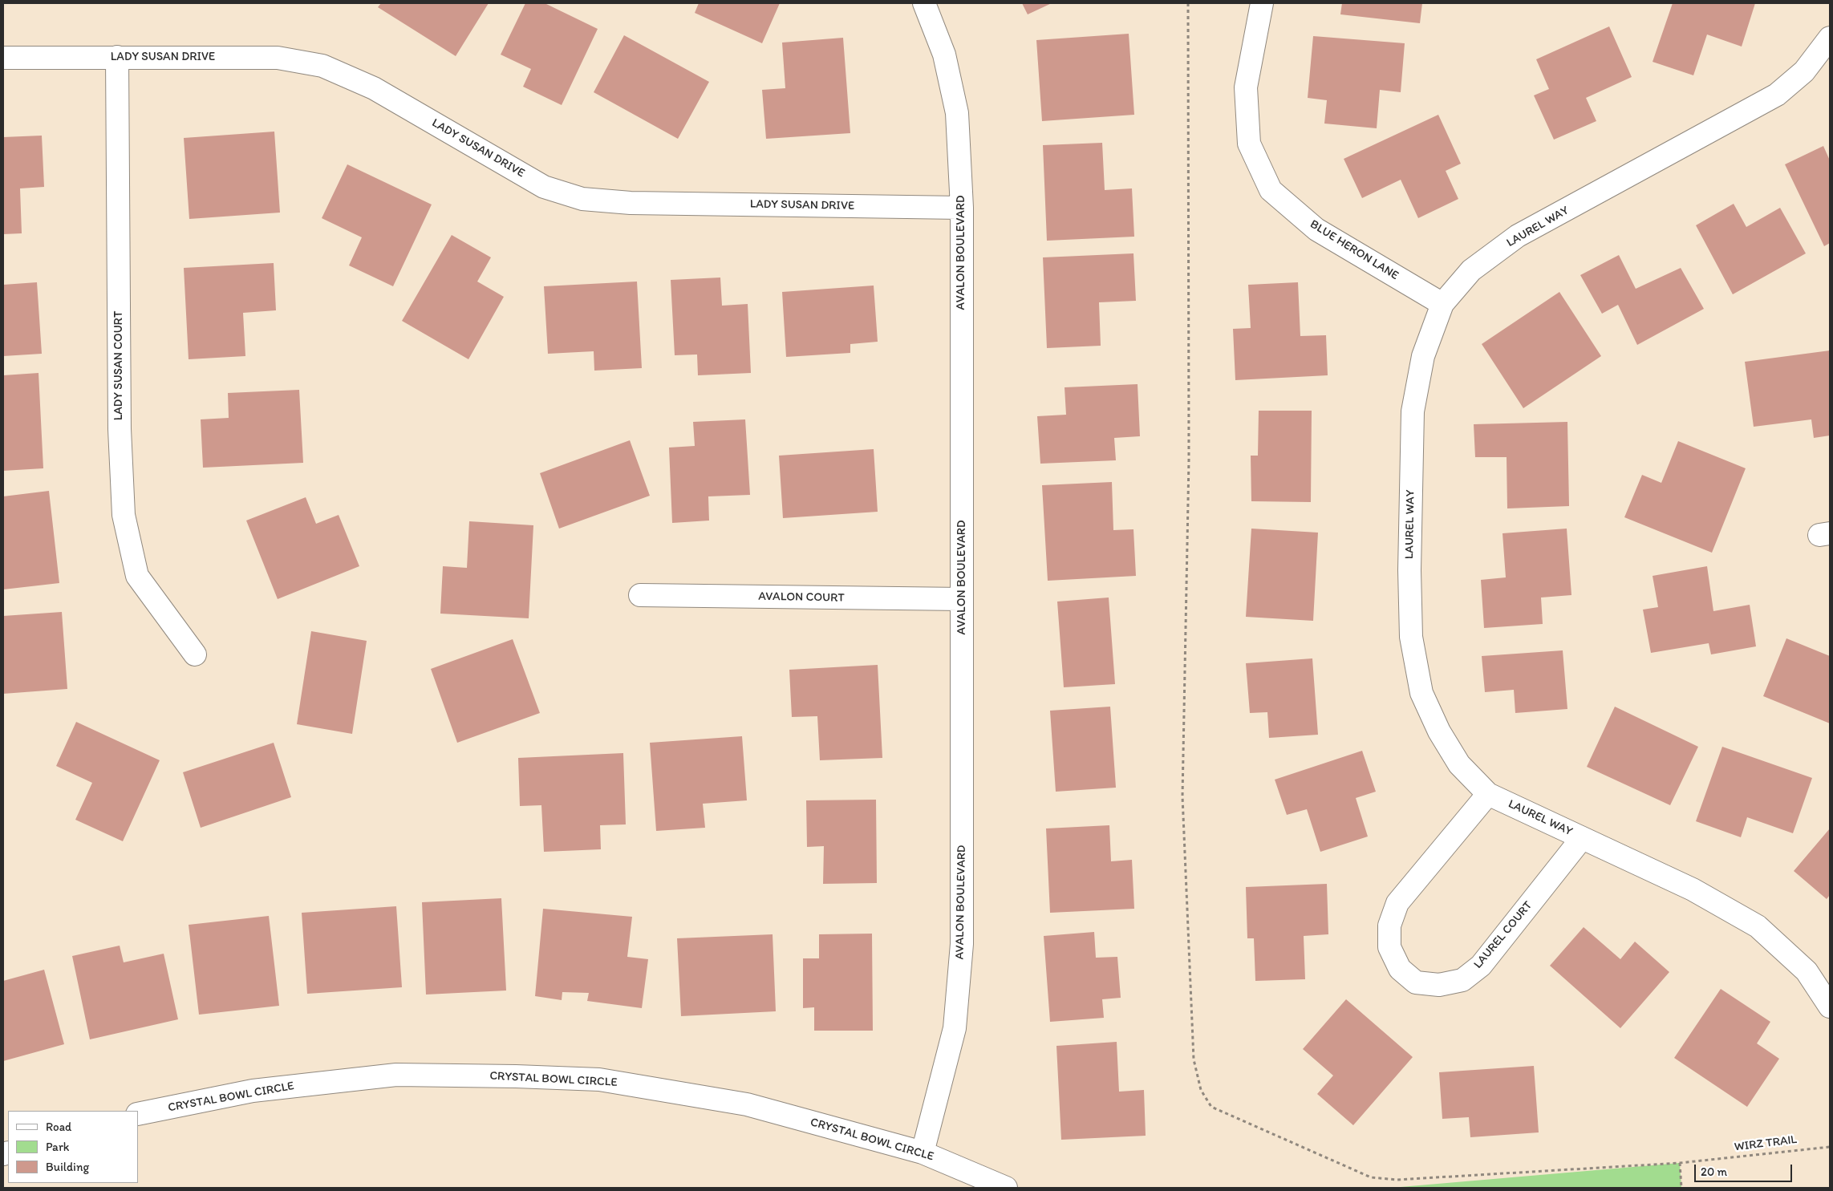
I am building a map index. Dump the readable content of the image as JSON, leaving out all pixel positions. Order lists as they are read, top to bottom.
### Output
{
  "streets": {
    "street": [
      "LADY SUSAN DRIVE",
      "LAUREL WAY",
      "BLUE HERON LANE",
      "AVALON BOULEVARD",
      "LADY SUSAN COURT",
      "AVALON COURT",
      "LAUREL COURT",
      "CRYSTAL BOWL CIRCLE"
    ],
    "path": ["WIRZ TRAIL"]
  },
  "crossings": [
    ["LADY SUSAN DRIVE", "AVALON BOULEVARD"],
    ["LADY SUSAN DRIVE", "LADY SUSAN COURT"],
    ["LAUREL WAY", "BLUE HERON LANE"],
    ["LAUREL WAY", "LAUREL COURT"],
    ["AVALON BOULEVARD", "AVALON COURT"],
    ["AVALON BOULEVARD", "CRYSTAL BOWL CIRCLE"]
  ],
  "legend": ["Road", "Park", "Building"],
  "scale_bar": "20 m"
}
